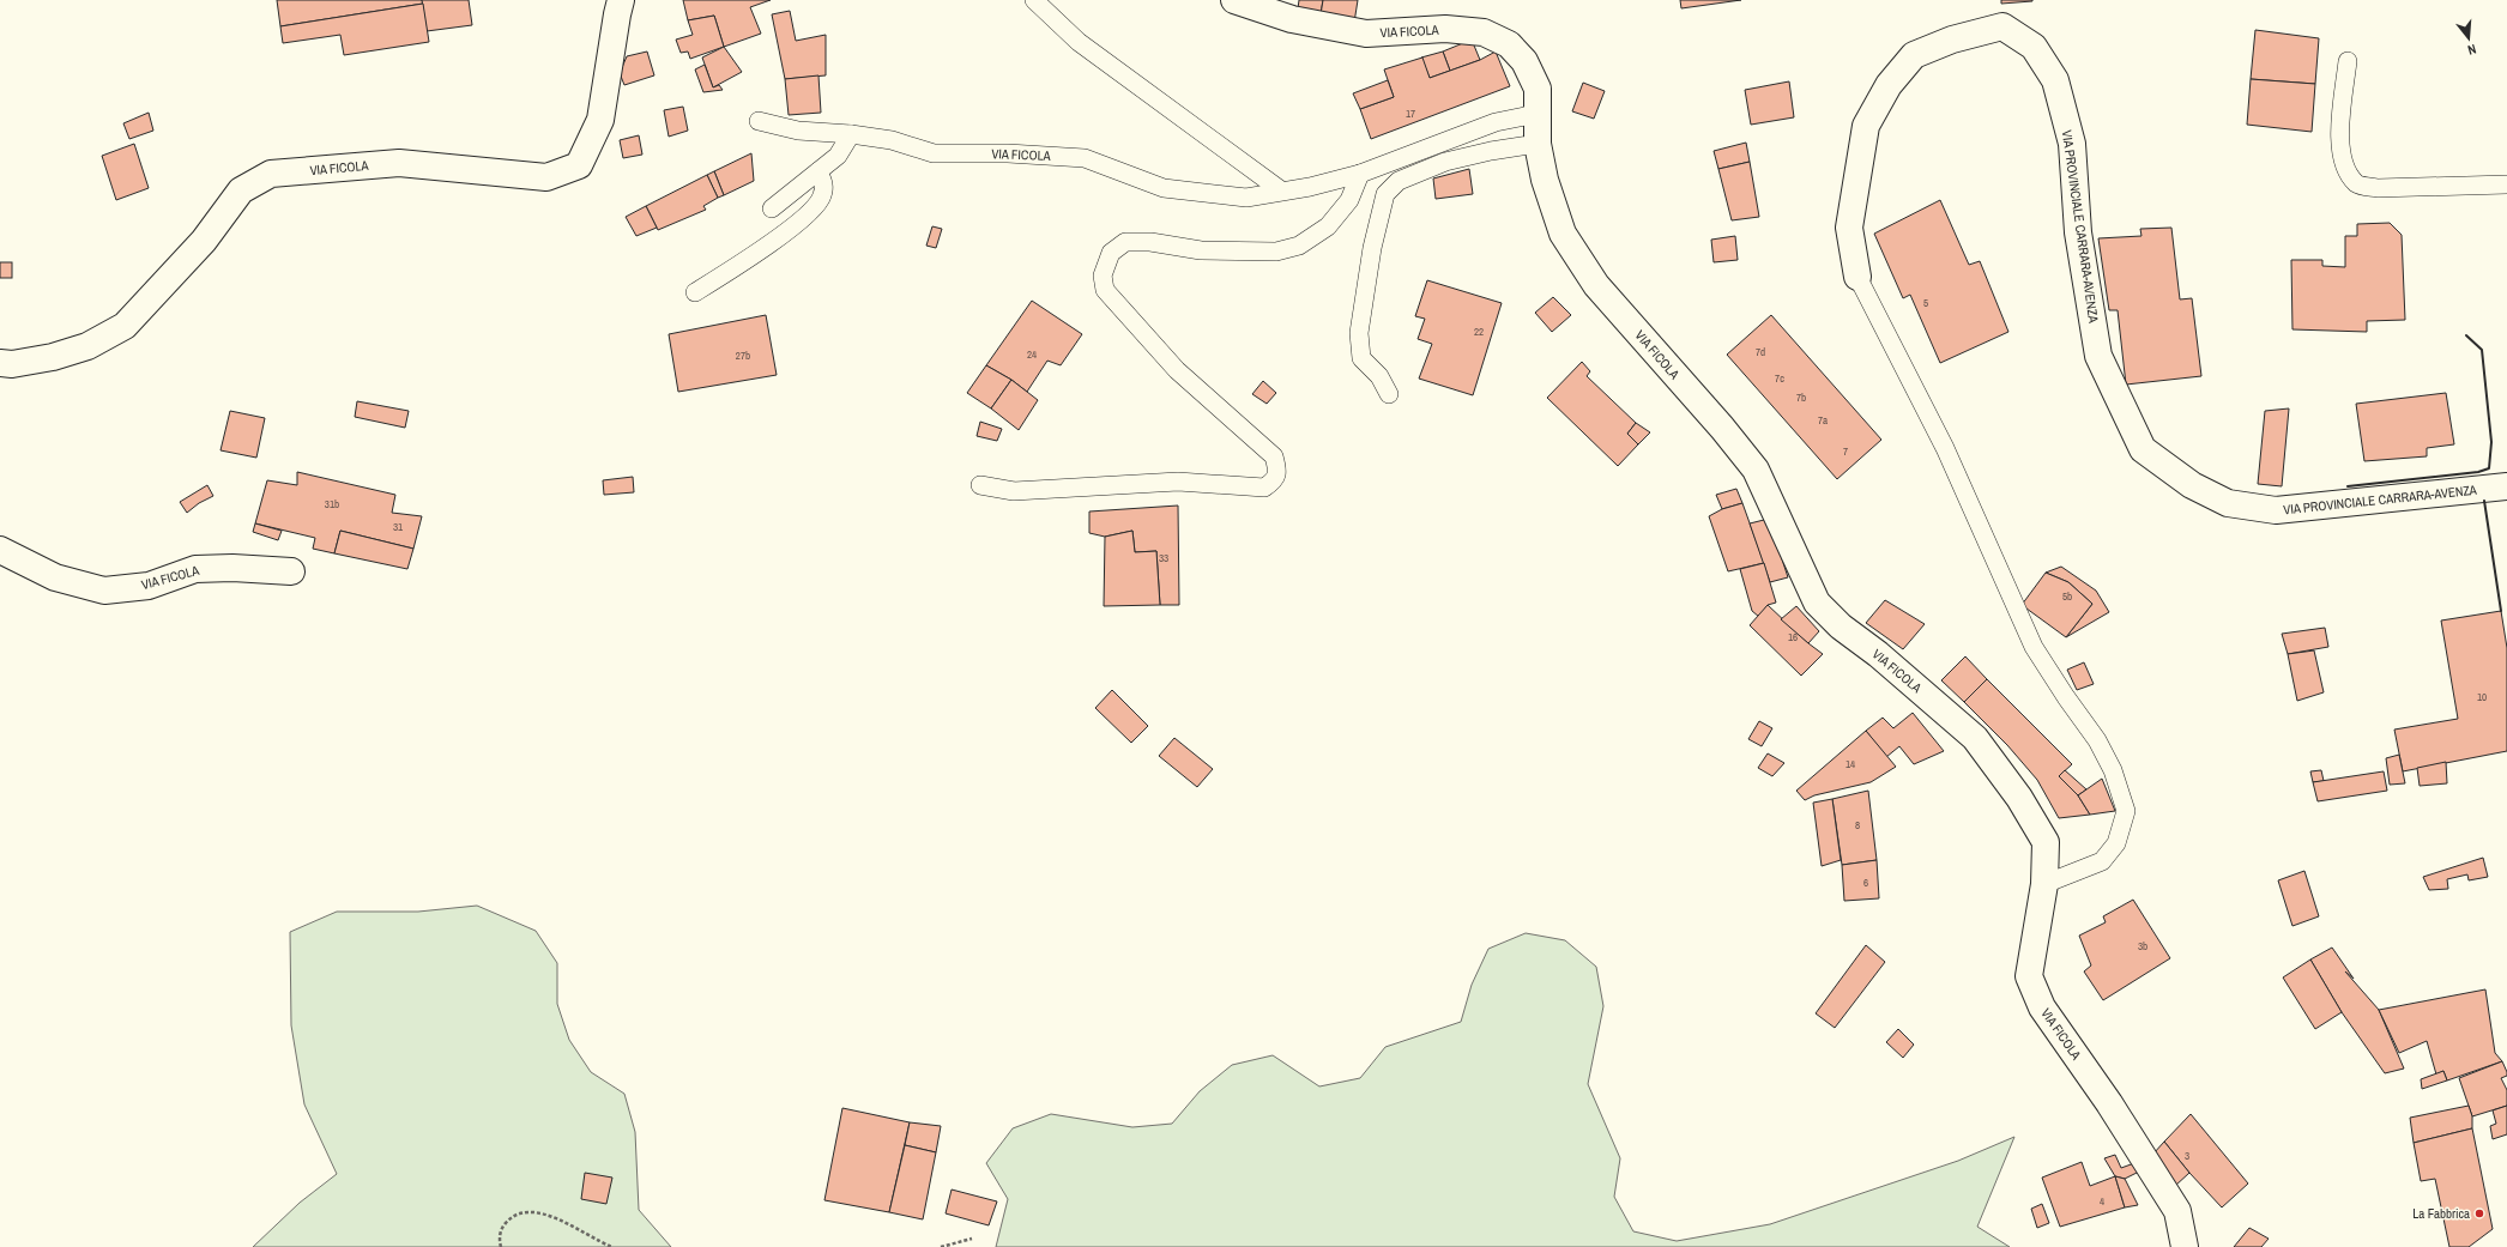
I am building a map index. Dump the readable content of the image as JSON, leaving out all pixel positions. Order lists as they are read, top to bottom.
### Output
{
  "streets": {
    "street": ["VIA FICOLA", "VIA PROVINCIALE CARRARA-AVENZA"]
  },
  "places": ["La Fabbrica"],
  "house_numbers": [
    "17",
    "5",
    "22",
    "7d",
    "24",
    "27b",
    "7c",
    "7b",
    "7a",
    "7",
    "31b",
    "31",
    "33",
    "5b",
    "16",
    "10",
    "14",
    "8",
    "6",
    "3b",
    "3",
    "4"
  ],
  "north": "bottom"
}
